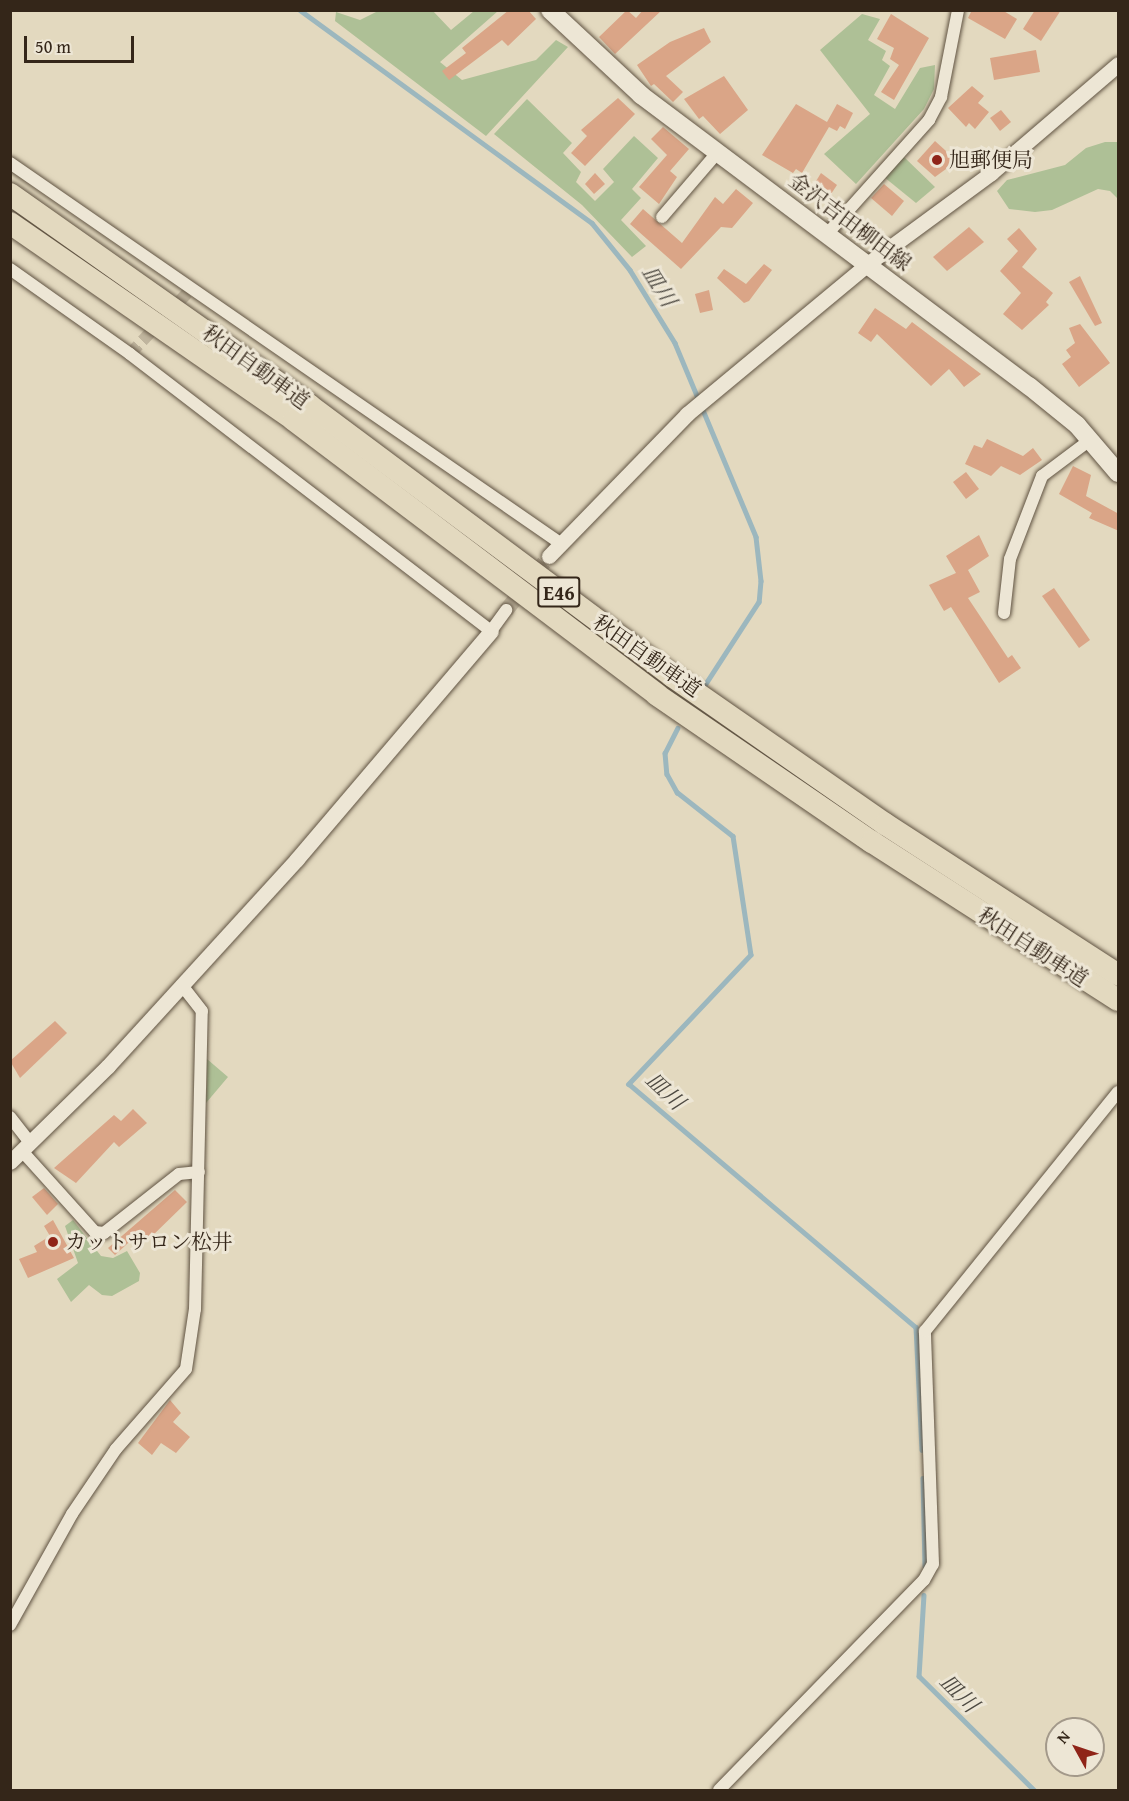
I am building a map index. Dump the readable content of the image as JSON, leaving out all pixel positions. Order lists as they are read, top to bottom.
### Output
{
  "streets": {
    "highway": ["秋田自動車道", "E46"],
    "main road": ["金沢吉田柳田線"]
  },
  "water": ["皿川"],
  "places": ["旭郵便局", "カットサロン松井"],
  "scale_bar": "50 m",
  "north": "top left"
}
